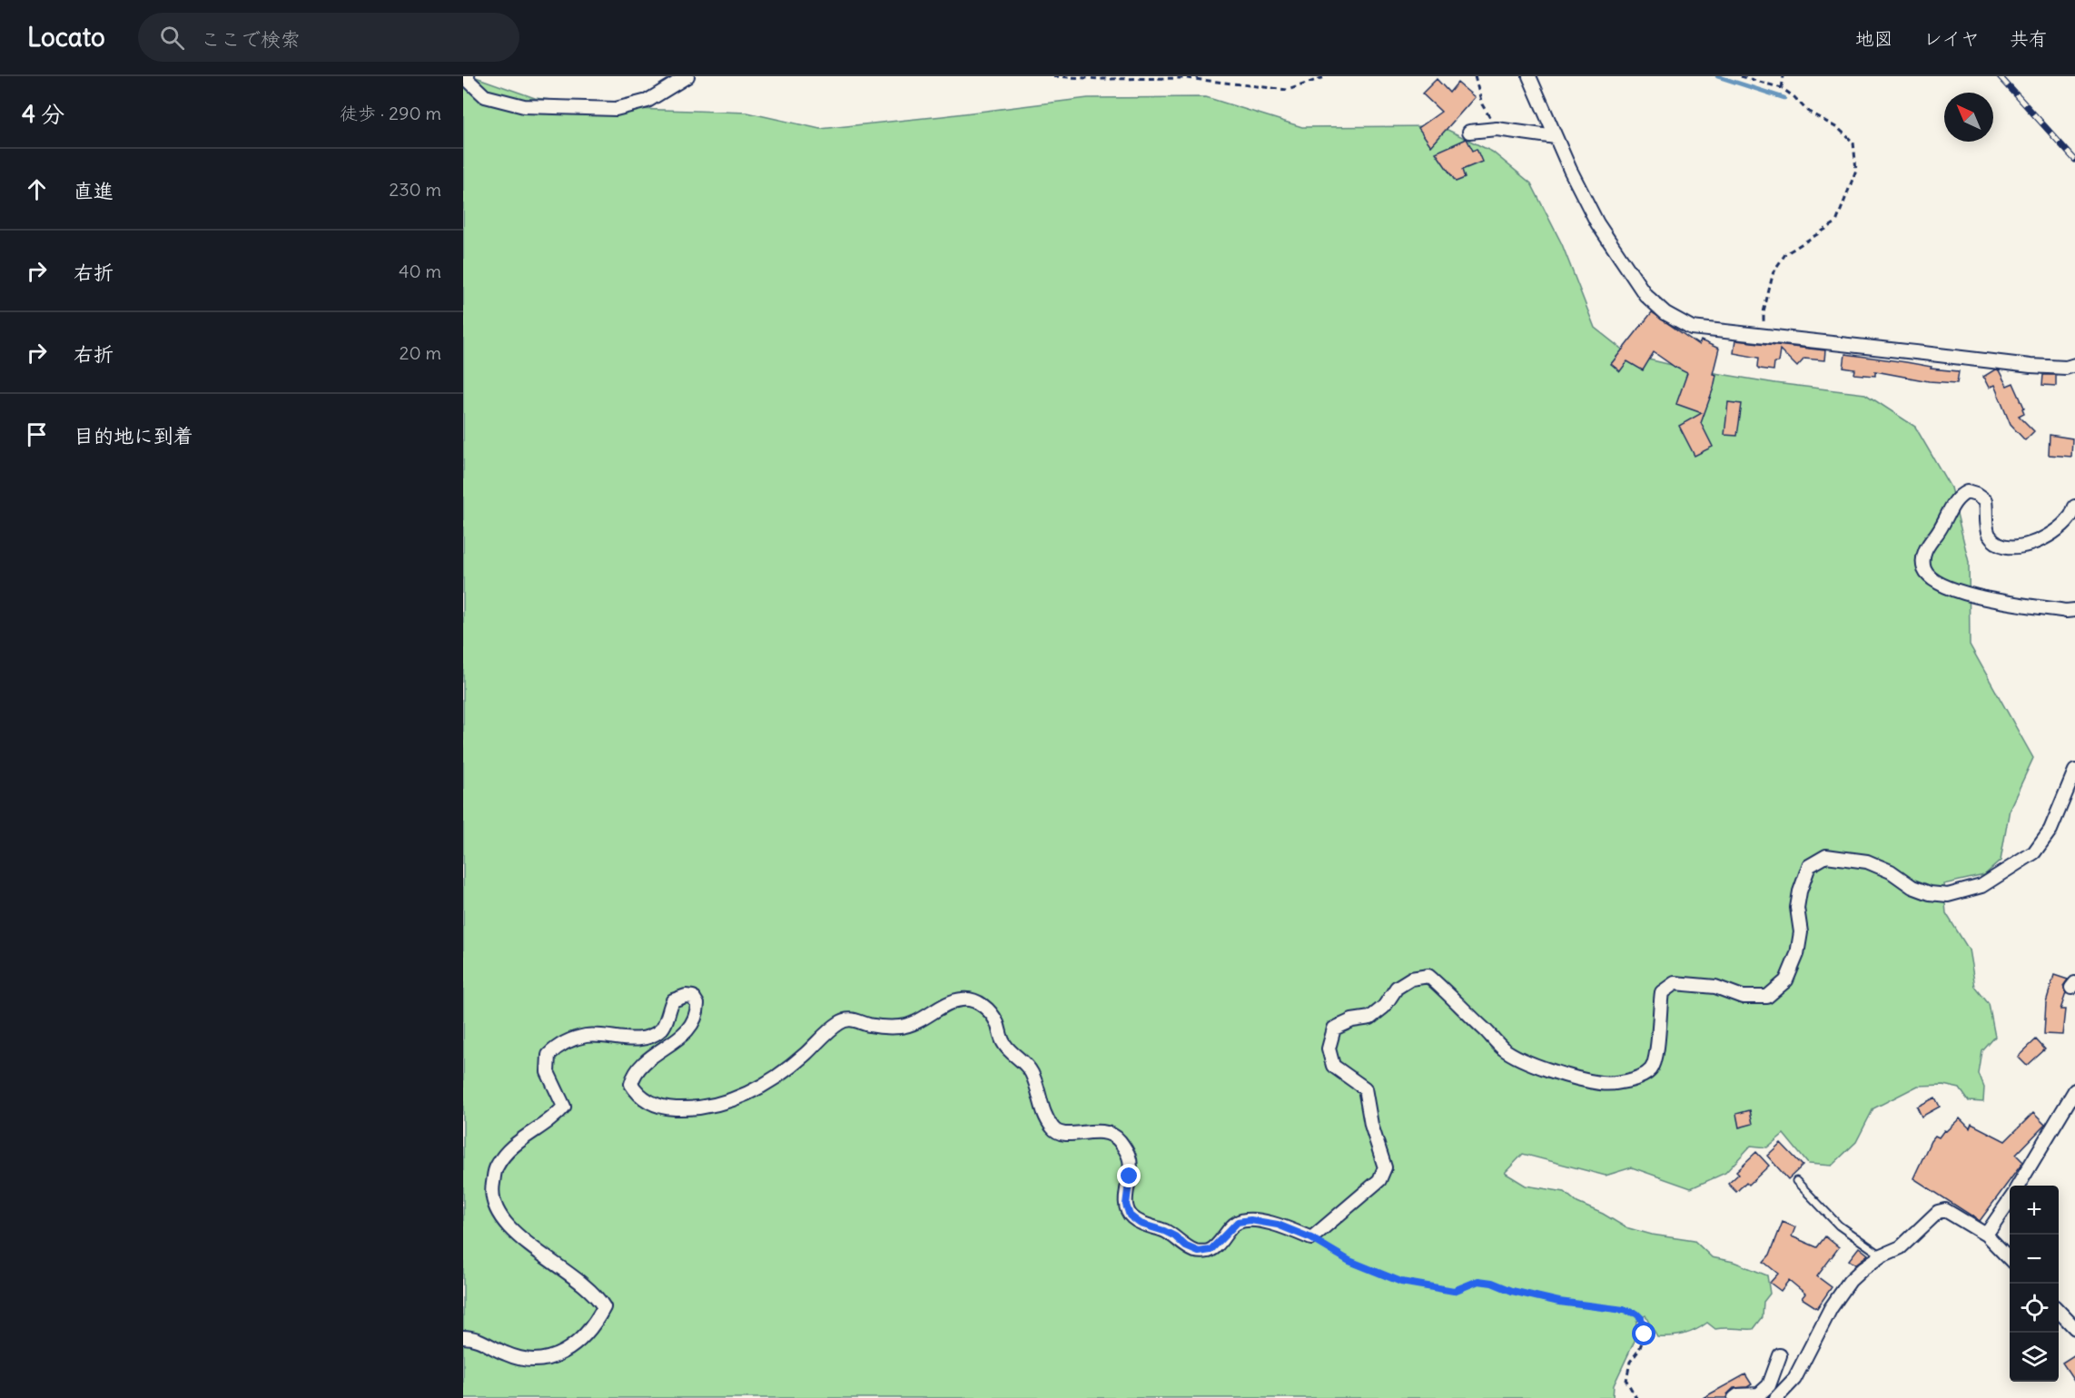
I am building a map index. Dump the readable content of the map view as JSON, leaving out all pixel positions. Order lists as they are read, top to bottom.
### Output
{
  "north": "top left",
  "page": {
    "header": "Locato",
    "search": "ここで検索",
    "nav": ["地図", "レイヤ", "共有"],
    "heading": ["4 分", "徒歩 · 290 m"],
    "list": [
      ["直進", "230 m"],
      ["右折", "40 m"],
      ["右折", "20 m"],
      "目的地に到着"
    ],
    "map_buttons": ["+", "−"]
  }
}
